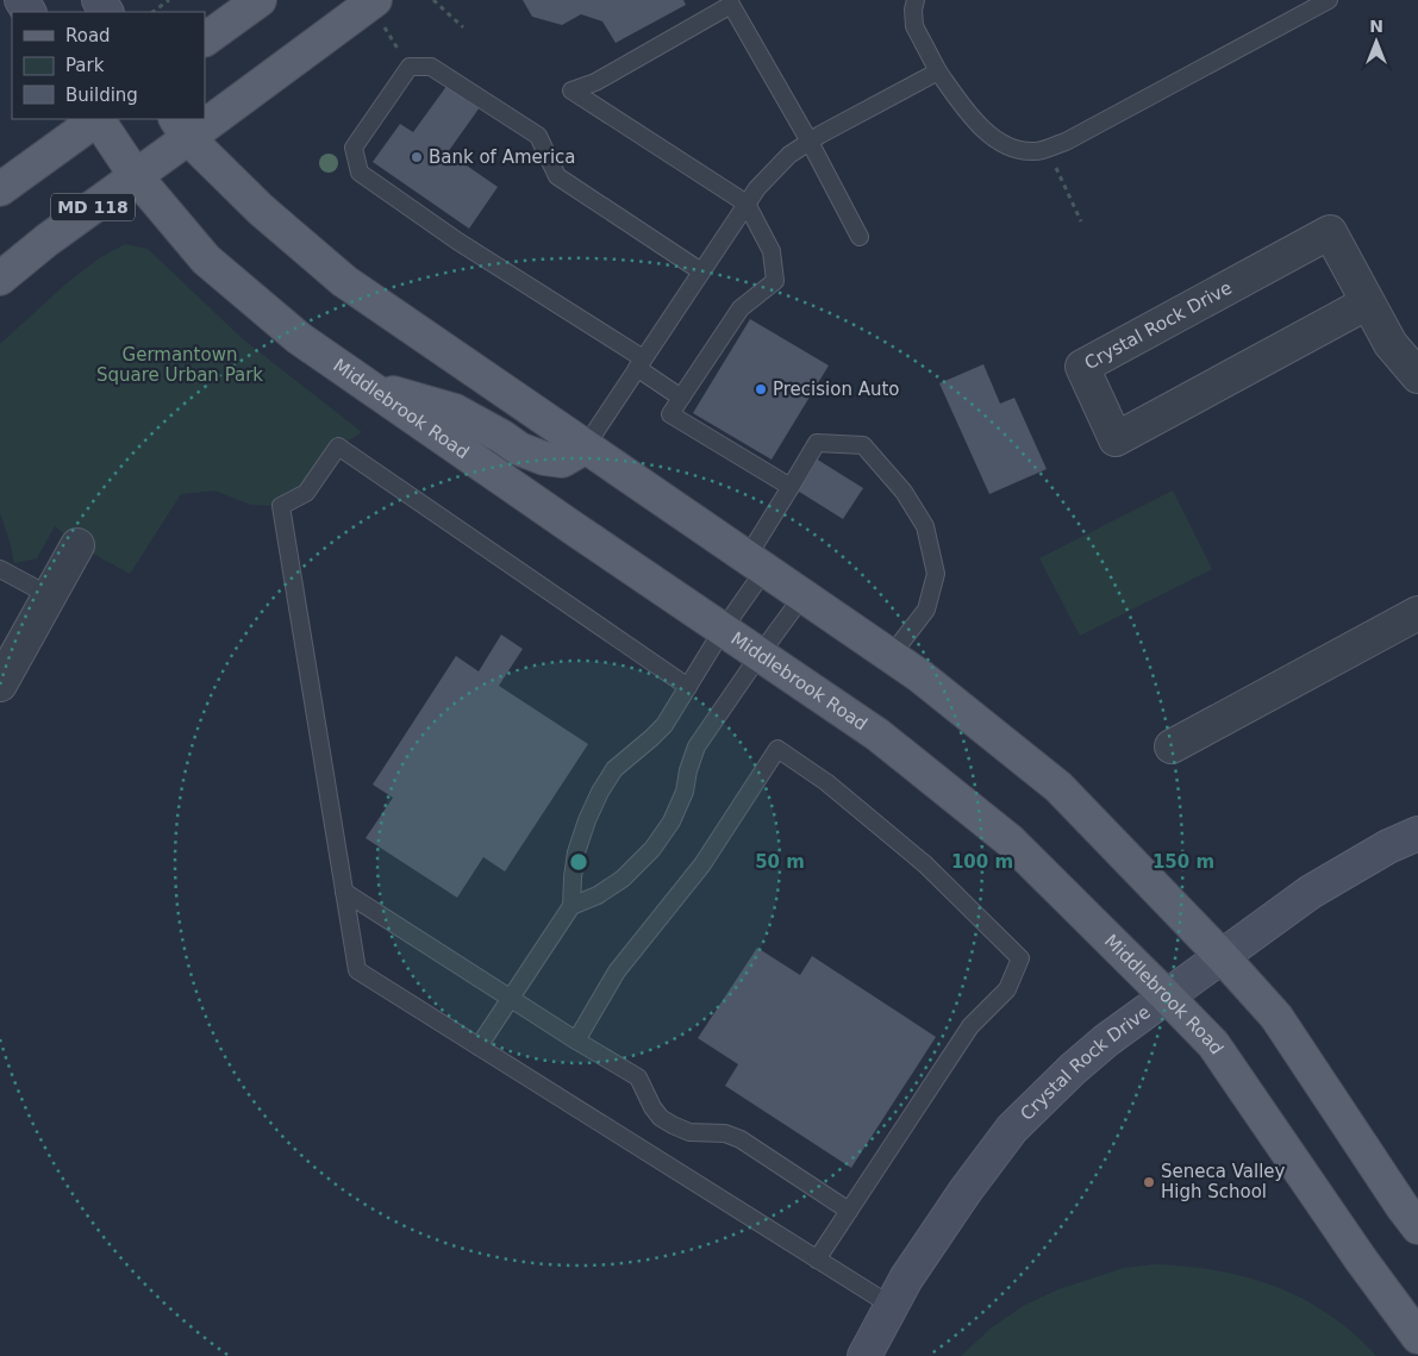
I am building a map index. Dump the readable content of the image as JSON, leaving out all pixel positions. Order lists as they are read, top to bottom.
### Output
{
  "streets": {
    "main road": ["MD 118", "Middlebrook Road"],
    "street": ["Crystal Rock Drive"]
  },
  "crossings": [
    ["MD 118", "Middlebrook Road"],
    ["Crystal Rock Drive", "Middlebrook Road"]
  ],
  "parks": ["Germantown Square Urban Park"],
  "places": ["Bank of America", "Precision Auto", "Seneca Valley High School"],
  "legend": ["Road", "Park", "Building"],
  "north": "top",
  "rings": ["50 m", "100 m", "150 m"]
}
